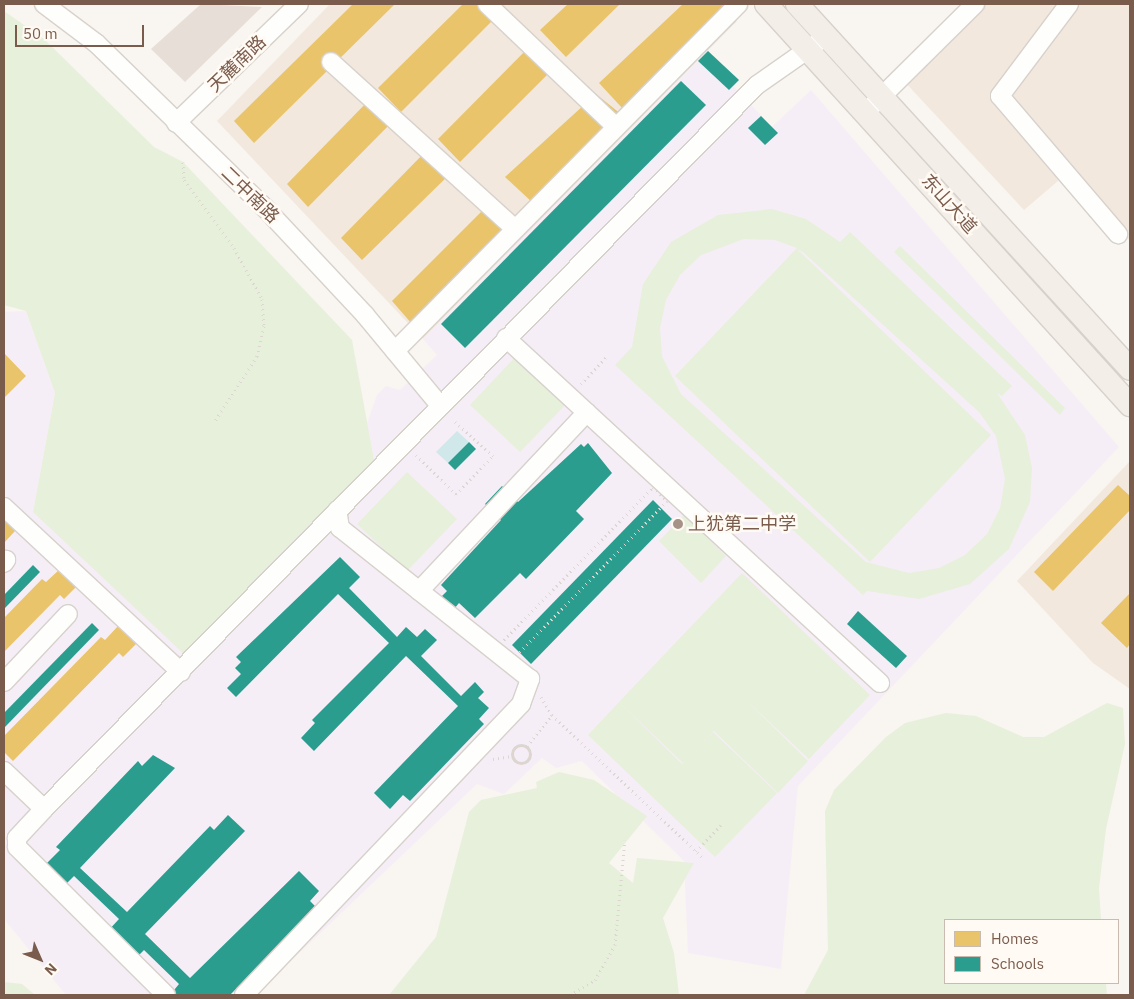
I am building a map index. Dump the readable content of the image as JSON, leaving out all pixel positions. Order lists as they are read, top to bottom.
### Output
{
  "streets": {
    "main road": ["东山大道"],
    "street": ["天麓南路", "二中南路"]
  },
  "crossings": [
    ["天麓南路", "二中南路"]
  ],
  "places": ["上犹第二中学"],
  "legend": ["Homes", "Schools"],
  "scale_bar": "50 m",
  "north": "bottom right"
}
